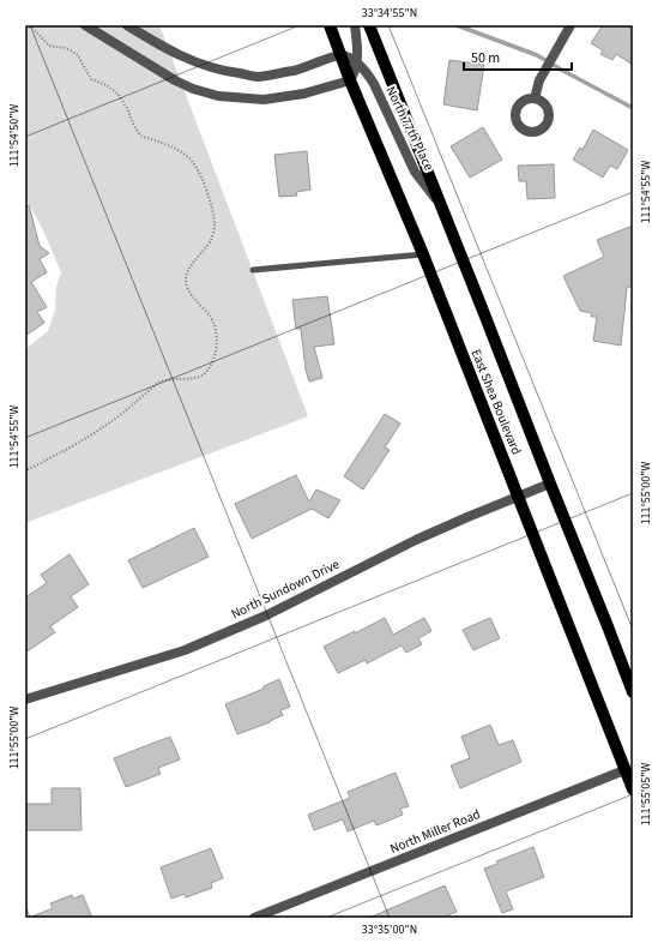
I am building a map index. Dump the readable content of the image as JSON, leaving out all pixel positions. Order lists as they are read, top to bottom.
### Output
{
  "streets": {
    "main road": ["East Shea Boulevard"],
    "street": ["North 77th Place", "North Sundown Drive", "North Miller Road"]
  },
  "crossings": [
    ["North 77th Place", "East Shea Boulevard"],
    ["East Shea Boulevard", "North Sundown Drive"],
    ["East Shea Boulevard", "North Miller Road"]
  ],
  "scale_bar": "50 m",
  "coordinates": [
    "33°34'55\"N",
    "111°54'50\"W",
    "111°54'55\"W",
    "111°55'00\"W",
    "111°55'05\"W",
    "33°35'00\"N"
  ]
}
